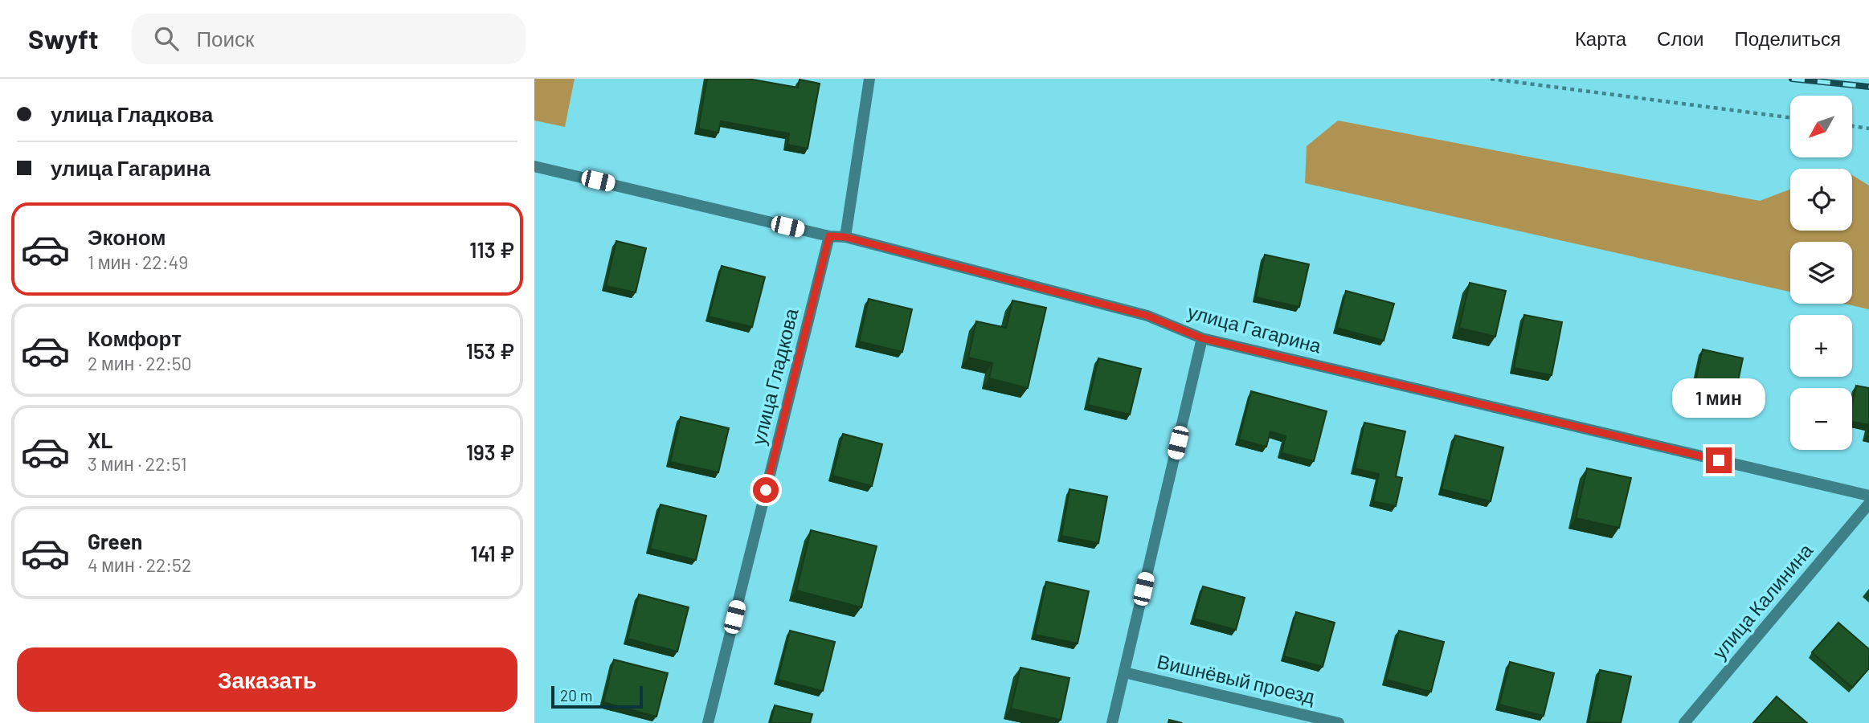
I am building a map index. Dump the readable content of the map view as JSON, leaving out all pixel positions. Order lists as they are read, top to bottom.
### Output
{
  "streets": {
    "street": [
      "улица Гагарина",
      "улица Гладкова",
      "улица Калинина",
      "Вишнёвый проезд"
    ]
  },
  "crossings": [
    ["улица Гагарина", "улица Гладкова"]
  ],
  "scale_bar": "20 m",
  "north": "bottom left",
  "page": {
    "header": "Swyft",
    "search": "Поиск",
    "nav": ["Карта", "Слои", "Поделиться"],
    "banner": ["улица Гладкова", "улица Гагарина"],
    "map_buttons": ["+", "−"],
    "list": [
      {
        "name": "Эконом",
        "note": "1 мин · 22:49",
        "value": "113 ₽"
      },
      {
        "name": "Комфорт",
        "note": "2 мин · 22:50",
        "value": "153 ₽"
      },
      {
        "name": "XL",
        "note": "3 мин · 22:51",
        "value": "193 ₽"
      },
      {
        "name": "Green",
        "note": "4 мин · 22:52",
        "value": "141 ₽"
      }
    ],
    "bubble": "1 мин",
    "buttons": "Заказать",
    "scale": "20 m"
  }
}
